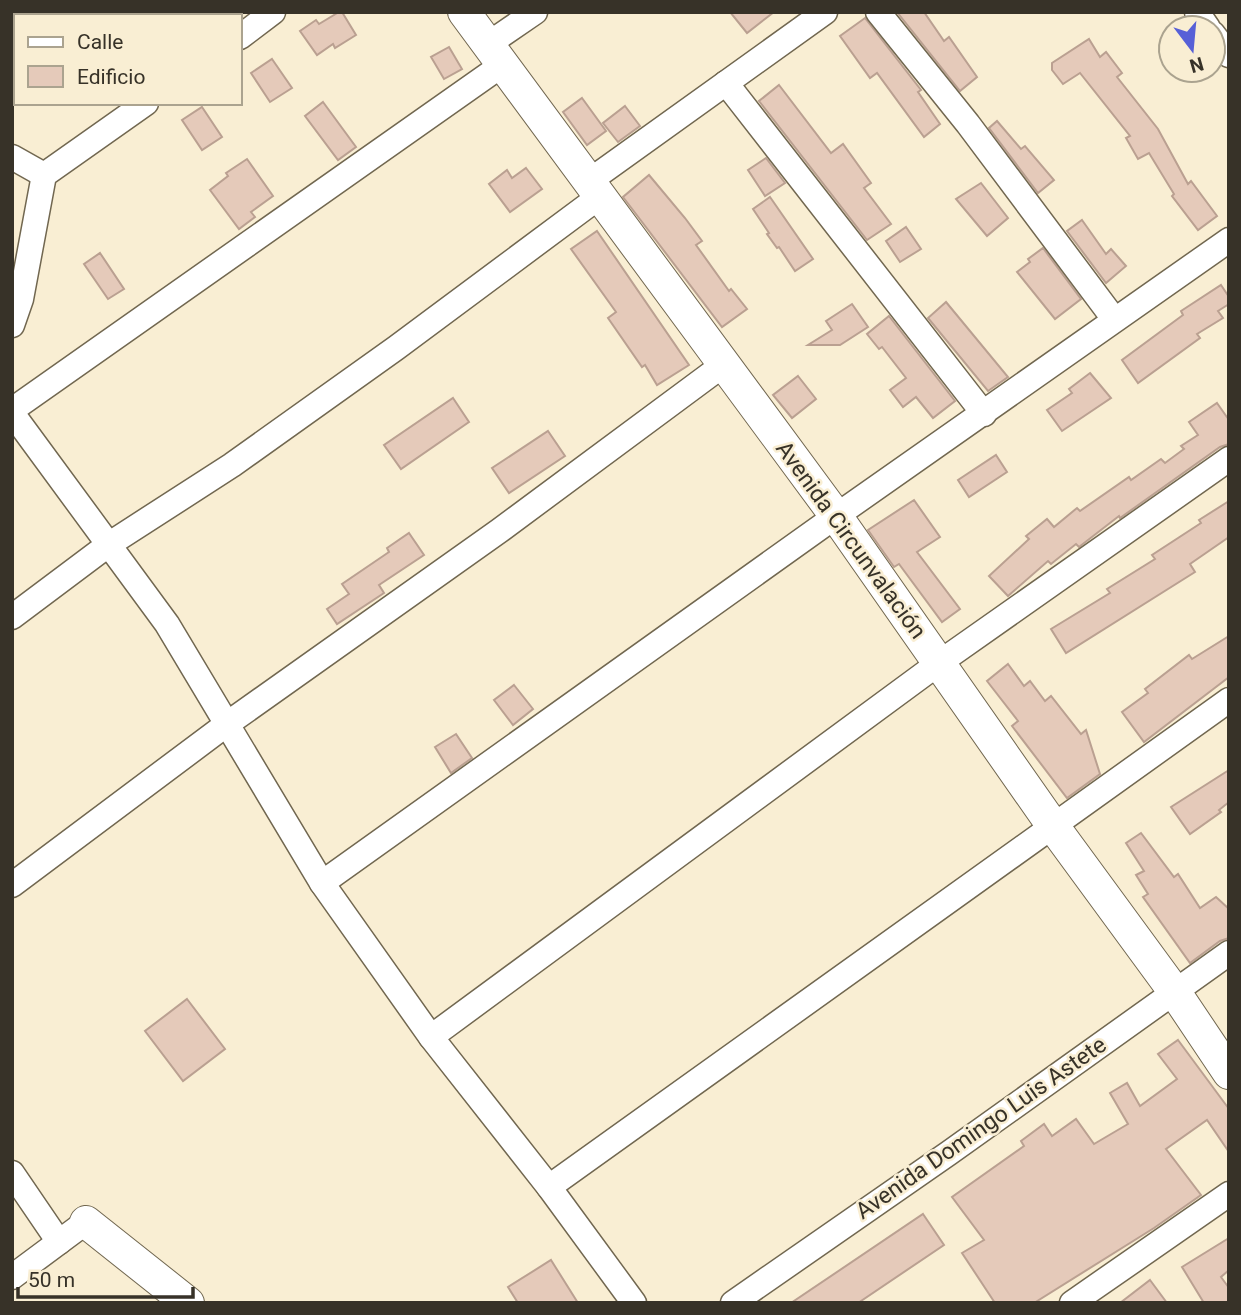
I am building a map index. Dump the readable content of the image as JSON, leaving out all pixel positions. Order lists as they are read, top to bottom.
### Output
{
  "streets": {
    "street": ["Avenida Circunvalación", "Avenida Domingo Luis Astete"]
  },
  "crossings": [
    ["Avenida Circunvalación", "Avenida Domingo Luis Astete"]
  ],
  "legend": ["Calle", "Edificio"],
  "scale_bar": "50 m",
  "north": "bottom"
}
